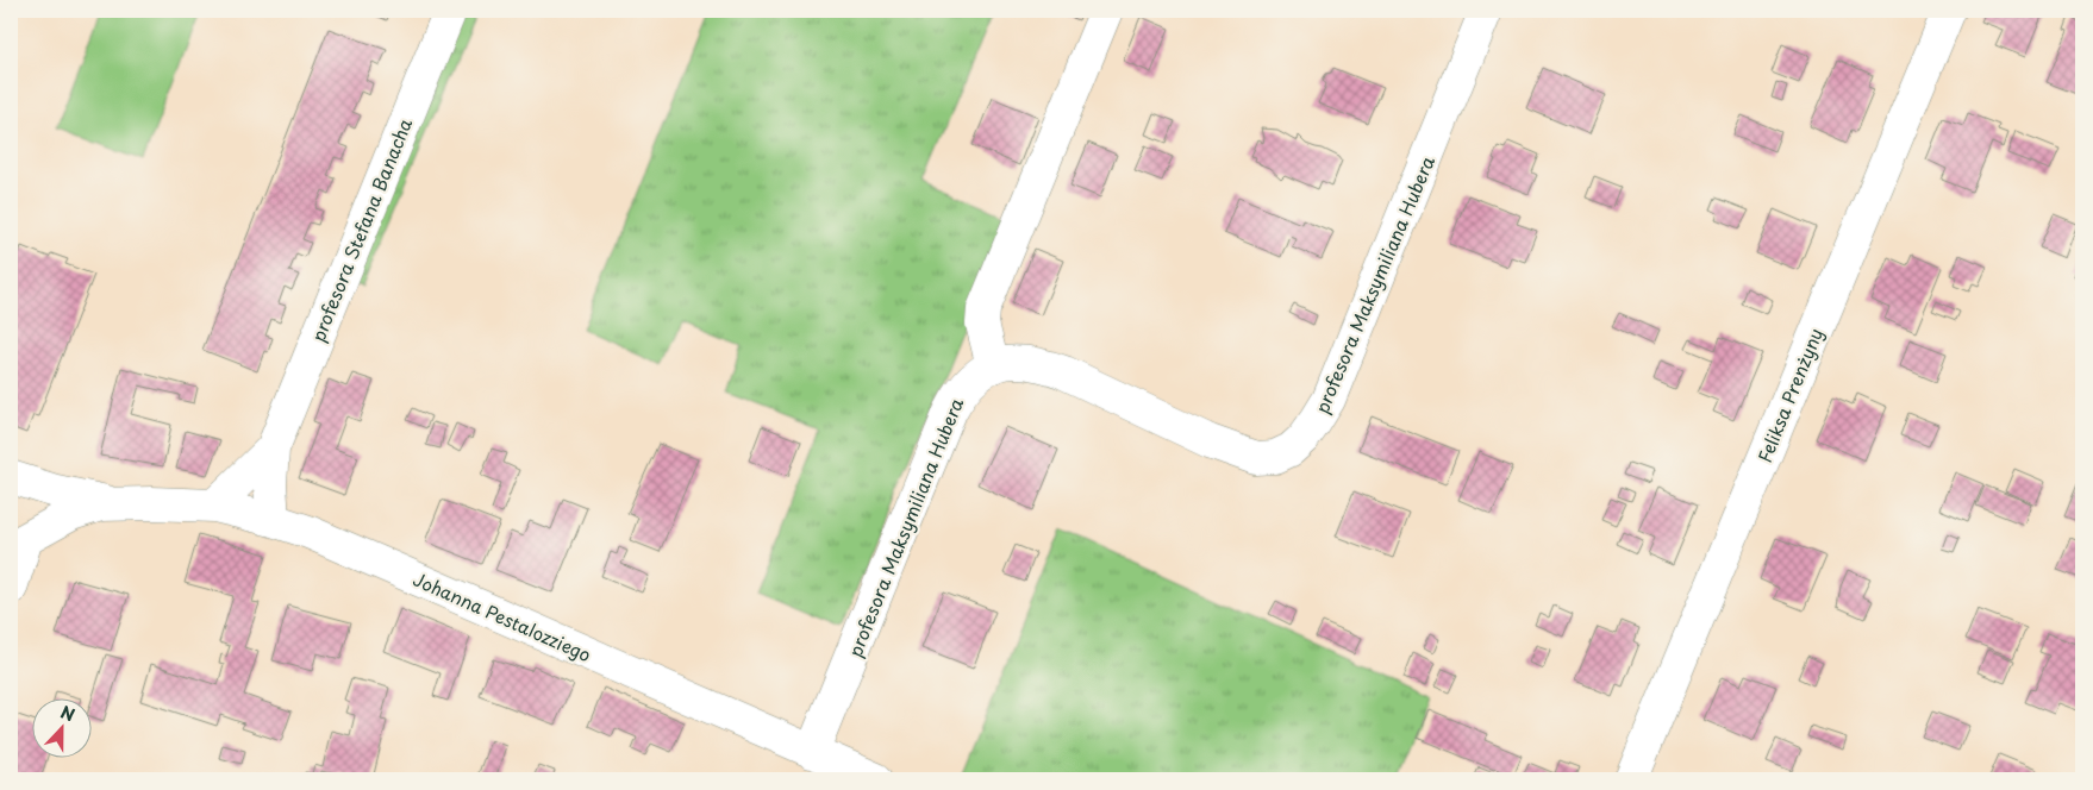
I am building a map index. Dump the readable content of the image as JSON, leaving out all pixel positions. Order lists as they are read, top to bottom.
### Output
{
  "streets": {
    "street": [
      "profesora Stefana Banacha",
      "profesora Maksymiliana Hubera",
      "Feliksa Prenżyny",
      "Johanna Pestalozziego"
    ]
  },
  "crossings": [
    ["profesora Stefana Banacha", "Johanna Pestalozziego"],
    ["profesora Maksymiliana Hubera", "Johanna Pestalozziego"]
  ],
  "north": "top"
}
